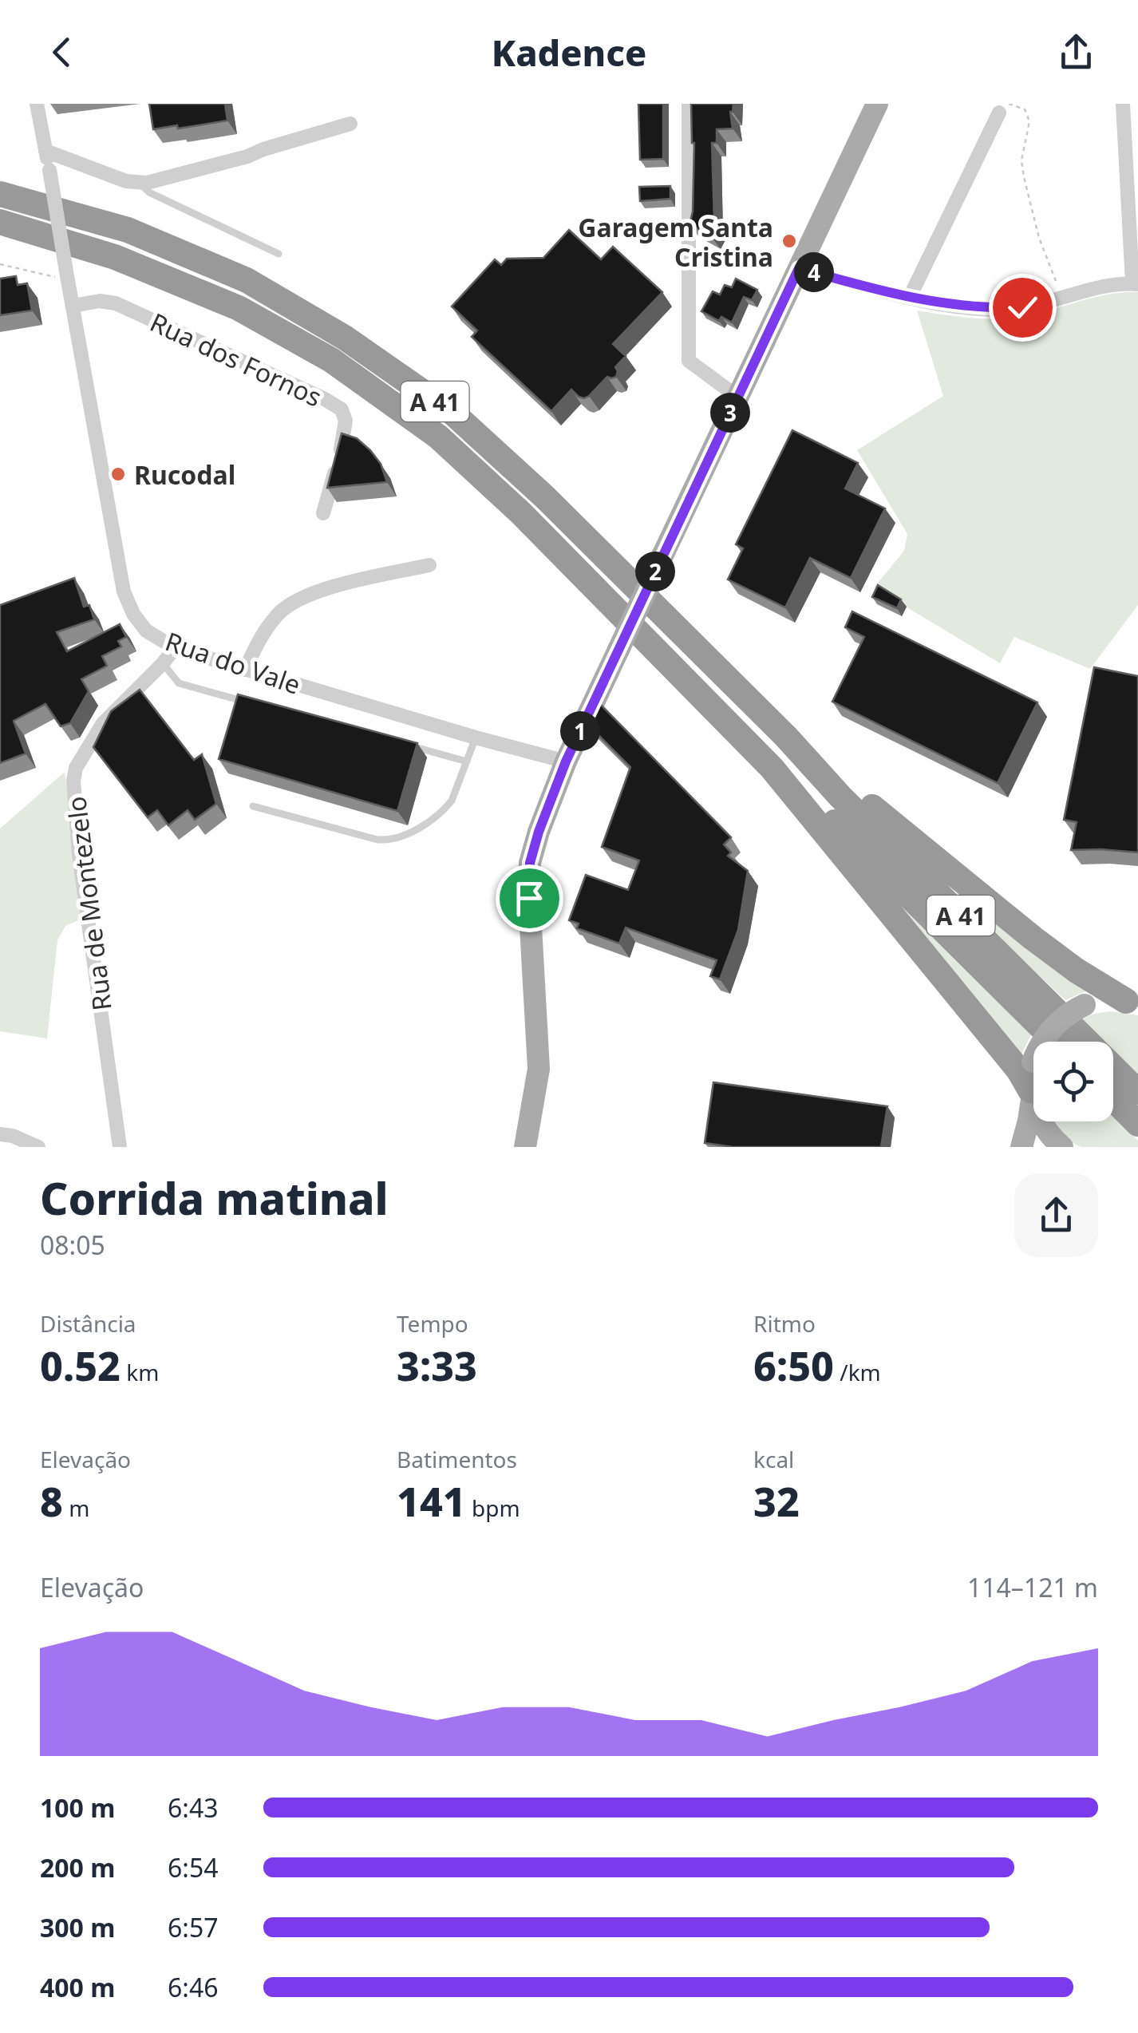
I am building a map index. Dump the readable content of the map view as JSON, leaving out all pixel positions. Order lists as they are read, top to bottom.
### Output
{
  "streets": {
    "highway": ["A 41"],
    "street": ["Rua dos Fornos", "Rua do Vale", "Rua de Montezelo"]
  },
  "crossings": [
    ["Rua dos Fornos", "Rua do Vale"],
    ["Rua do Vale", "Rua de Montezelo"]
  ],
  "places": ["Garagem Santa Cristina", "Rucodal"],
  "page": {
    "header": "Kadence",
    "pins": [
      "4",
      "3",
      "2",
      "1"
    ],
    "heading": ["Corrida matinal", "08:05"],
    "stats": [
      ["Distância", "0.52 km"],
      ["Tempo", "3:33"],
      ["Ritmo", "6:50 /km"],
      ["Elevação", "8 m"],
      ["Batimentos", "141 bpm"],
      ["kcal", "32"]
    ],
    "chart": ["Elevação", "114–121 m"],
    "list": [
      {
        "name": "100 m",
        "note": "6:43"
      },
      {
        "name": "200 m",
        "note": "6:54"
      },
      {
        "name": "300 m",
        "note": "6:57"
      },
      {
        "name": "400 m",
        "note": "6:46"
      }
    ]
  }
}
